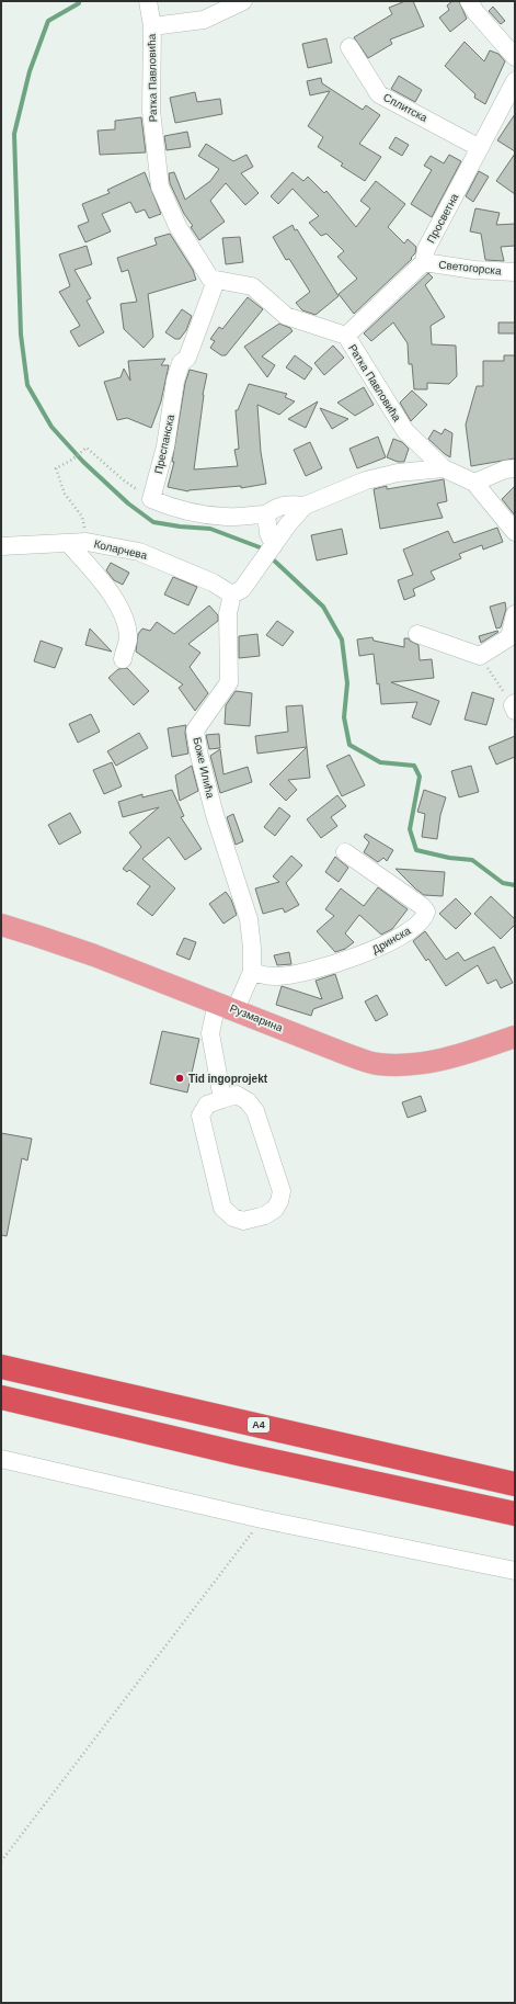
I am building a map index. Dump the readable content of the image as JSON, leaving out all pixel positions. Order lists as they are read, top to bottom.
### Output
{
  "streets": {
    "highway": ["A4"],
    "main road": ["Рузмарина"],
    "street": [
      "Ратка Павловића",
      "Сплитска",
      "Просветна",
      "Светогорска",
      "Преспанска",
      "Коларчева",
      "Боже Илића",
      "Дринска"
    ]
  },
  "crossings": [
    ["Ратка Павловића", "Просветна"],
    ["Ратка Павловића", "Преспанска"],
    ["Сплитска", "Просветна"],
    ["Просветна", "Светогорска"],
    ["Коларчева", "Боже Илића"],
    ["Боже Илића", "Дринска"],
    ["Боже Илића", "Рузмарина"]
  ],
  "places": ["Tid ingoprojekt"]
}
